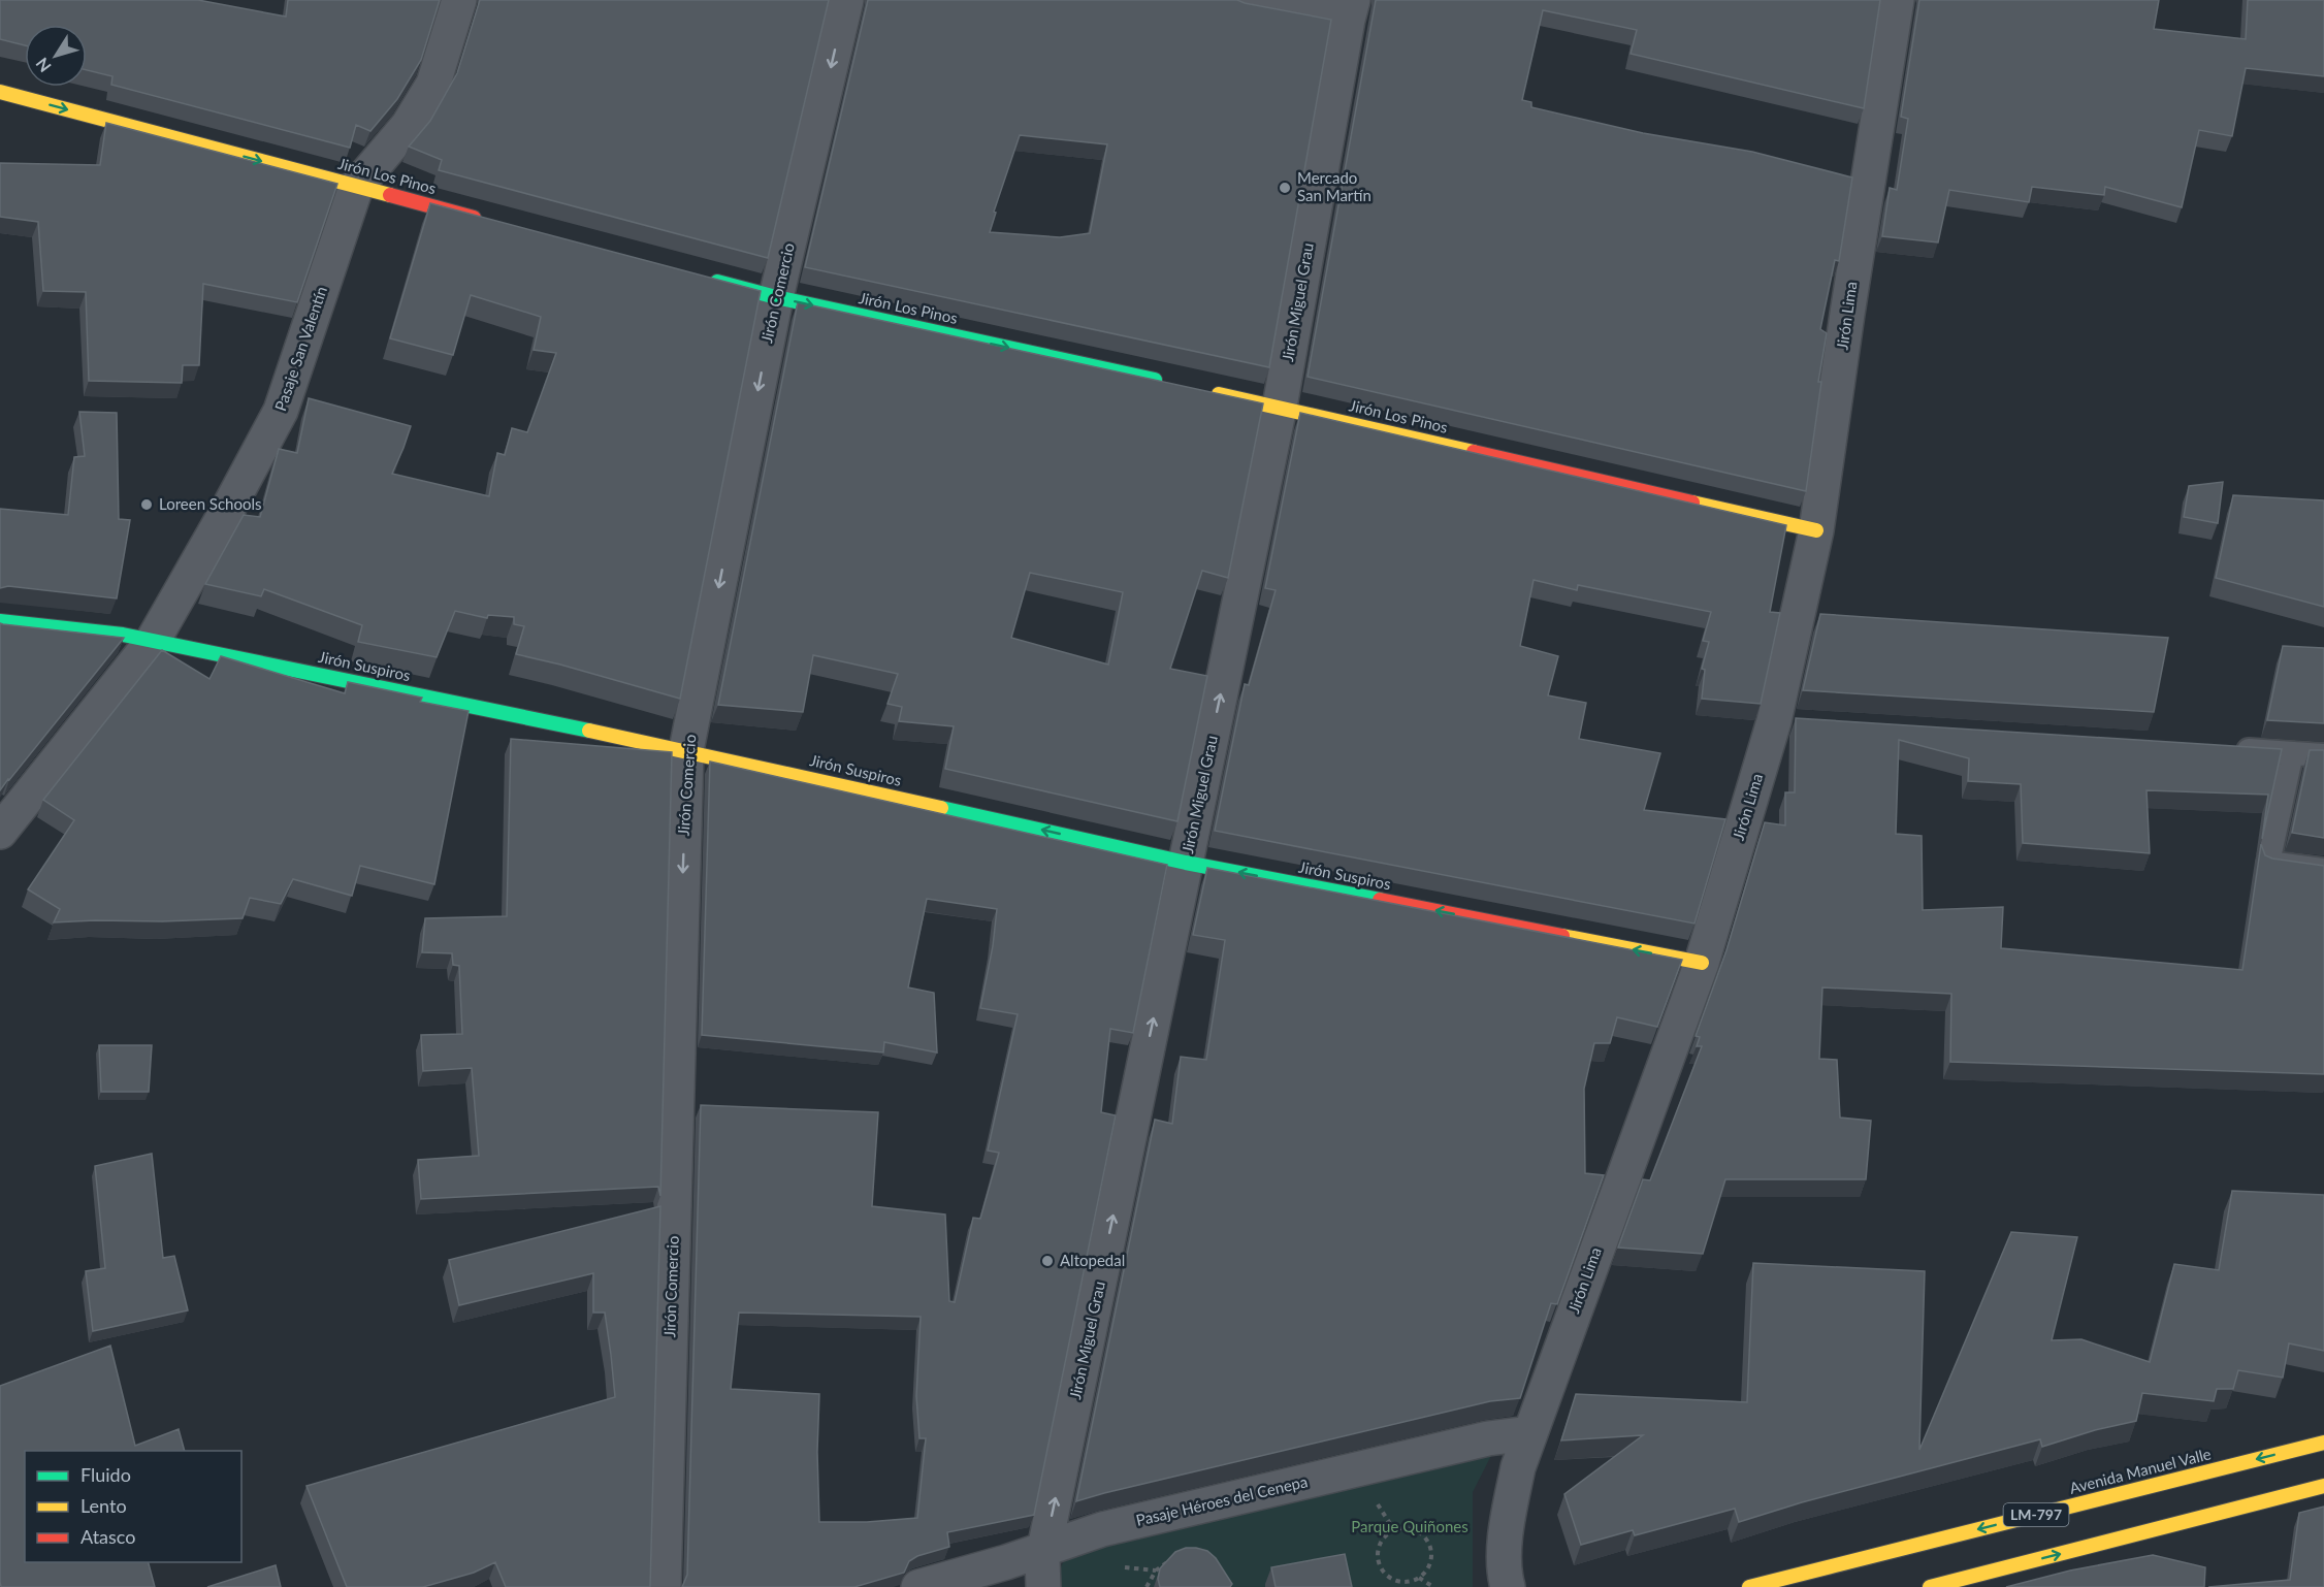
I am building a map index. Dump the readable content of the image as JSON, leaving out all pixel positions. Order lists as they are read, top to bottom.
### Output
{
  "streets": {
    "street": [
      "Jirón Los Pinos",
      "Jirón Comercio",
      "Jirón Miguel Grau",
      "Jirón Lima",
      "Pasaje San Valentín",
      "Jirón Suspiros",
      "Avenida Manuel Valle",
      "Pasaje Héroes del Cenepa",
      "LM-797"
    ]
  },
  "crossings": [
    ["Jirón Los Pinos", "Jirón Comercio"],
    ["Jirón Los Pinos", "Jirón Miguel Grau"],
    ["Jirón Los Pinos", "Jirón Lima"],
    ["Jirón Los Pinos", "Pasaje San Valentín"],
    ["Jirón Comercio", "Jirón Suspiros"],
    ["Jirón Miguel Grau", "Jirón Suspiros"],
    ["Jirón Miguel Grau", "Pasaje Héroes del Cenepa"],
    ["Jirón Lima", "Jirón Suspiros"],
    ["Jirón Lima", "Pasaje Héroes del Cenepa"],
    ["Pasaje San Valentín", "Jirón Suspiros"]
  ],
  "one_way": [
    "Jirón Los Pinos",
    "Jirón Comercio",
    "Jirón Miguel Grau",
    "Jirón Suspiros"
  ],
  "parks": ["Parque Quiñones"],
  "places": ["Mercado San Martín", "Loreen Schools", "Altopedal"],
  "legend": ["Fluido", "Lento", "Atasco"],
  "north": "bottom left"
}
